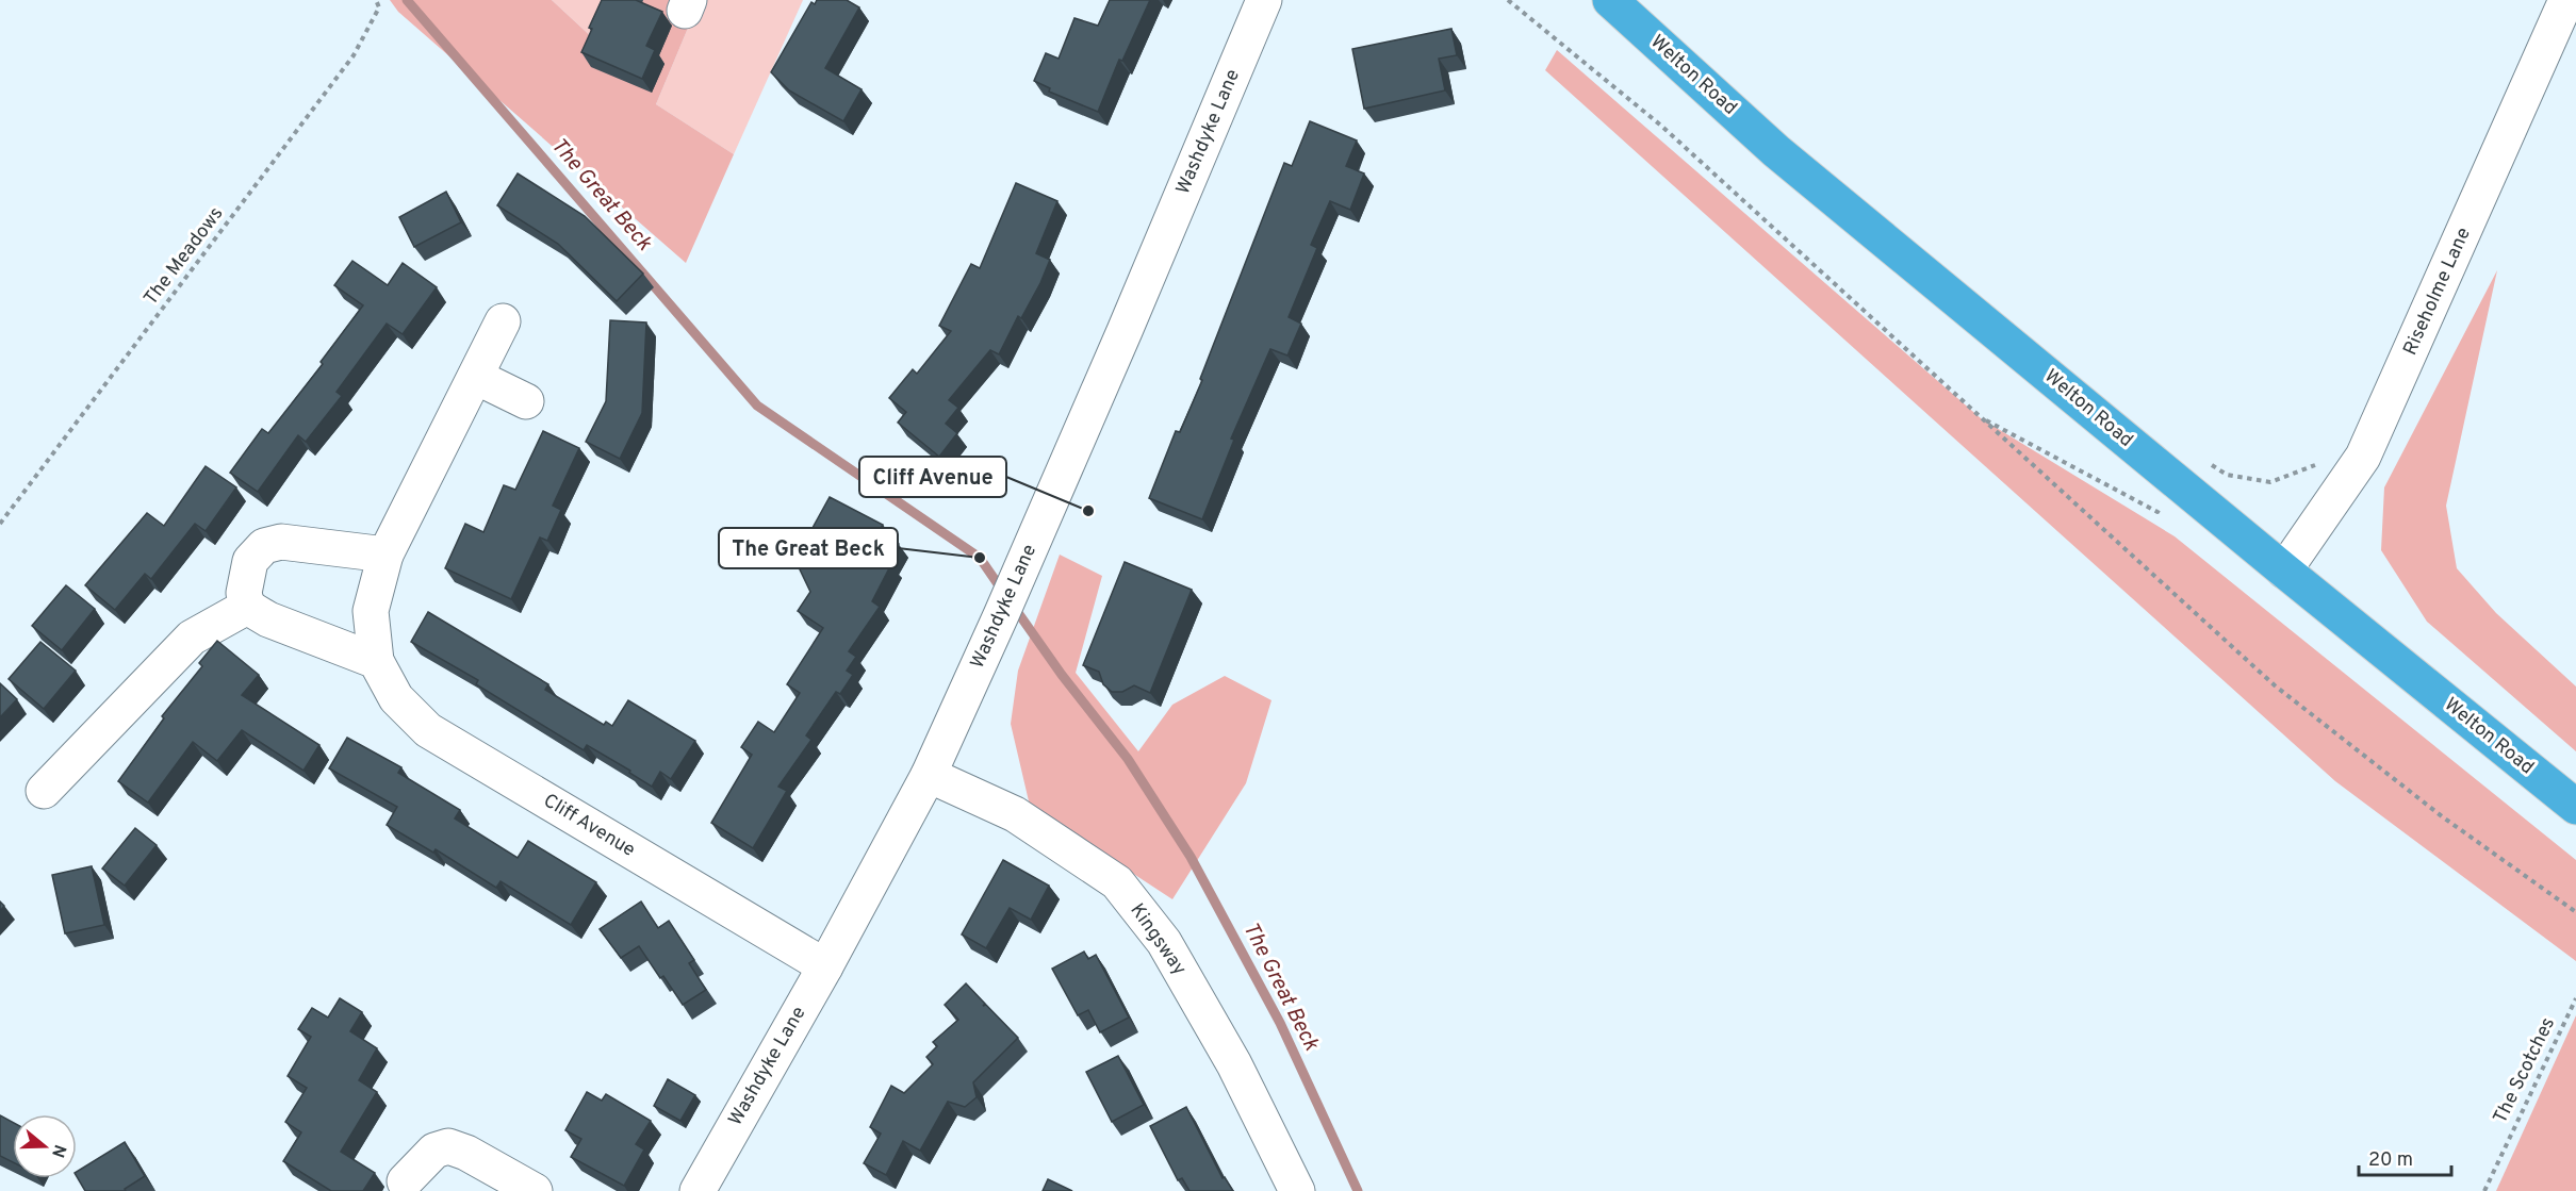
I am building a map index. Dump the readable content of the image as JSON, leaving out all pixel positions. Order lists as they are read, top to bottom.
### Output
{
  "streets": {
    "highway": ["Welton Road"],
    "street": [
      "Washdyke Lane",
      "Riseholme Lane",
      "Cliff Avenue",
      "Kingsway"
    ],
    "path": ["The Meadows", "The Scotches"]
  },
  "crossings": [
    ["Welton Road", "Riseholme Lane"],
    ["Washdyke Lane", "Cliff Avenue"],
    ["Washdyke Lane", "Kingsway"]
  ],
  "water": ["The Great Beck"],
  "places": ["Cliff Avenue", "The Great Beck"],
  "scale_bar": "20 m",
  "north": "right"
}
